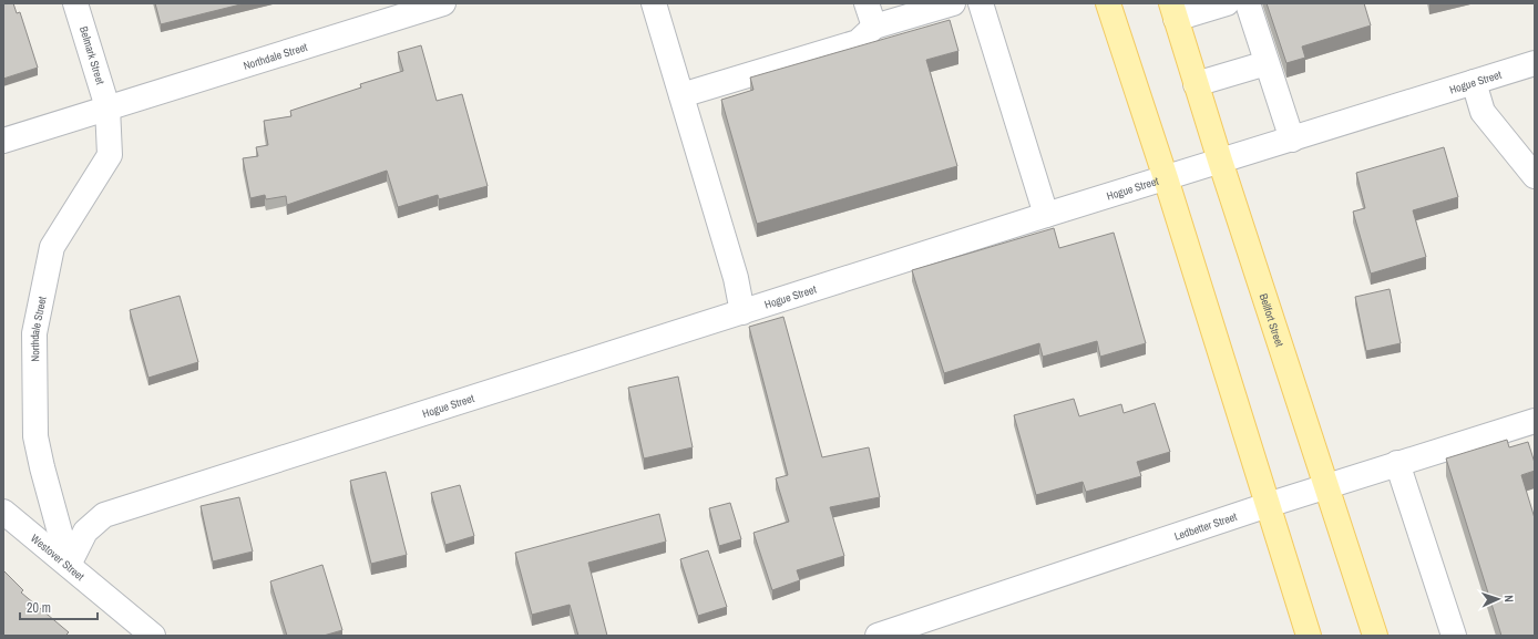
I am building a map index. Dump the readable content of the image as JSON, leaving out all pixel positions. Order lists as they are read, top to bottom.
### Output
{
  "streets": {
    "main road": ["Bellfort Street"],
    "street": [
      "Belmark Street",
      "Northdale Street",
      "Hogue Street",
      "Ledbetter Street",
      "Westover Street"
    ]
  },
  "crossings": [
    ["Belmark Street", "Northdale Street"],
    ["Northdale Street", "Hogue Street"],
    ["Northdale Street", "Westover Street"],
    ["Hogue Street", "Bellfort Street"],
    ["Hogue Street", "Westover Street"],
    ["Bellfort Street", "Ledbetter Street"]
  ],
  "scale_bar": "20 m",
  "north": "right"
}
